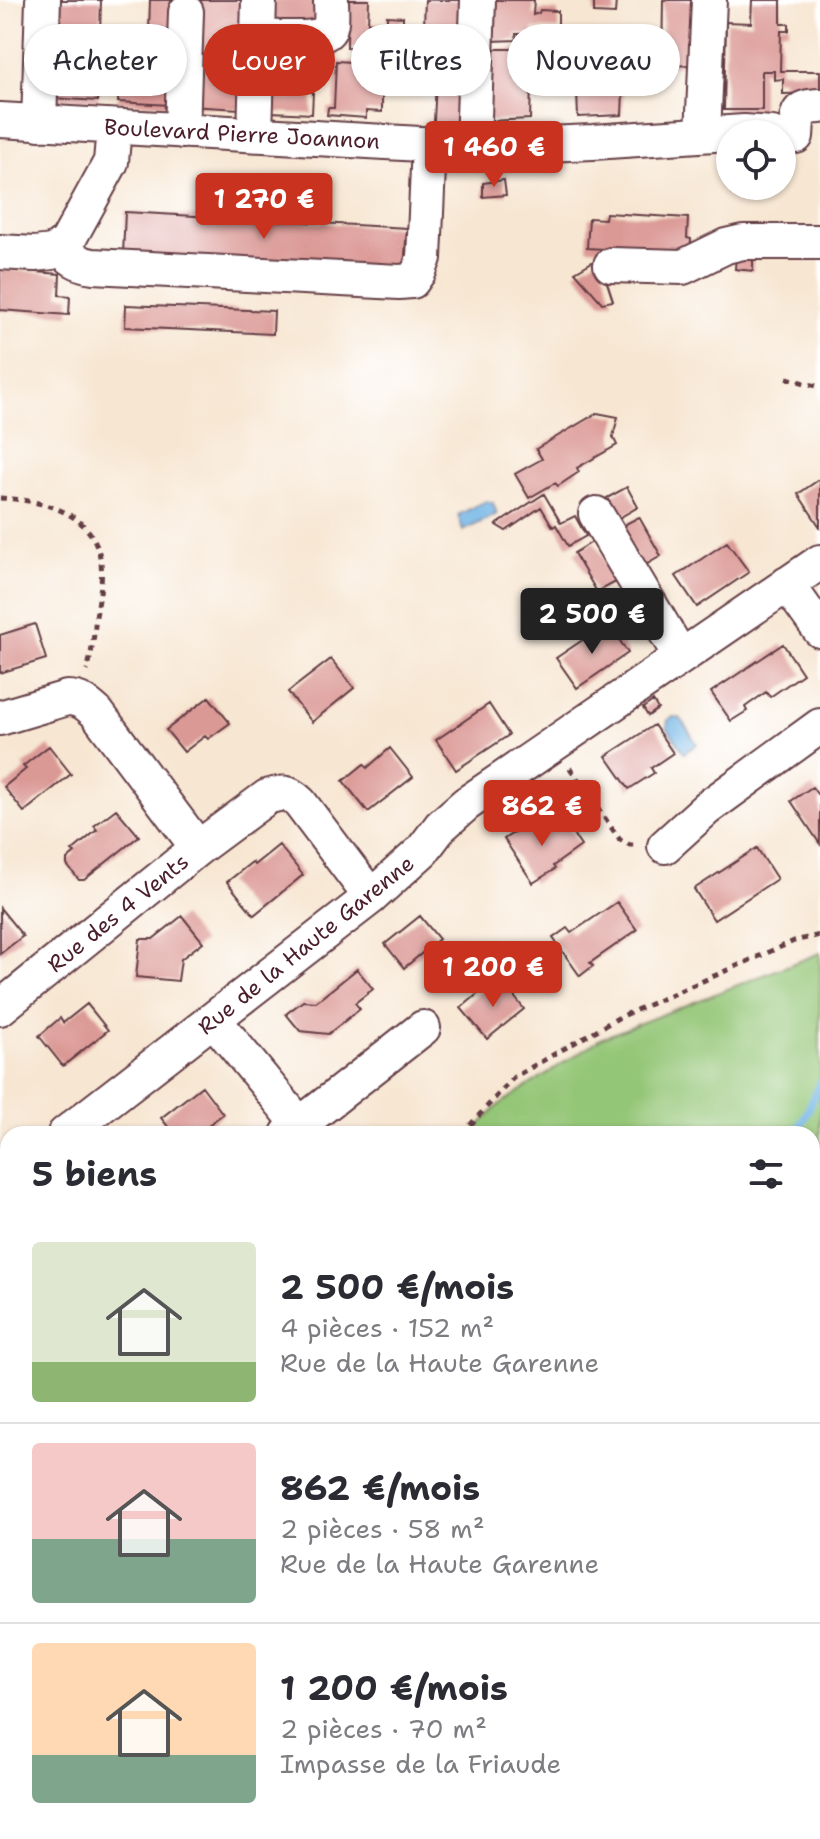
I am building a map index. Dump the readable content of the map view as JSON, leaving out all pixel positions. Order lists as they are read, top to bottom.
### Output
{
  "streets": {
    "street": ["Boulevard Pierre Joannon", "Rue des 4 Vents", "Rue de la Haute Garenne"]
  },
  "crossings": [
    ["Rue des 4 Vents", "Rue de la Haute Garenne"]
  ],
  "page": {
    "chip": [
      "Acheter",
      "Louer",
      "Filtres",
      "Nouveau"
    ],
    "price": [
      "1 460 €",
      "1 270 €",
      "2 500 €",
      "862 €",
      "1 200 €"
    ],
    "heading": "5 biens",
    "list": [
      {
        "name": "2 500 €/mois",
        "note": "4 pièces · 152 m² · Rue de la Haute Garenne"
      },
      {
        "name": "862 €/mois",
        "note": "2 pièces · 58 m² · Rue de la Haute Garenne"
      },
      {
        "name": "1 200 €/mois",
        "note": "2 pièces · 70 m² · Impasse de la Friaude"
      }
    ]
  }
}
